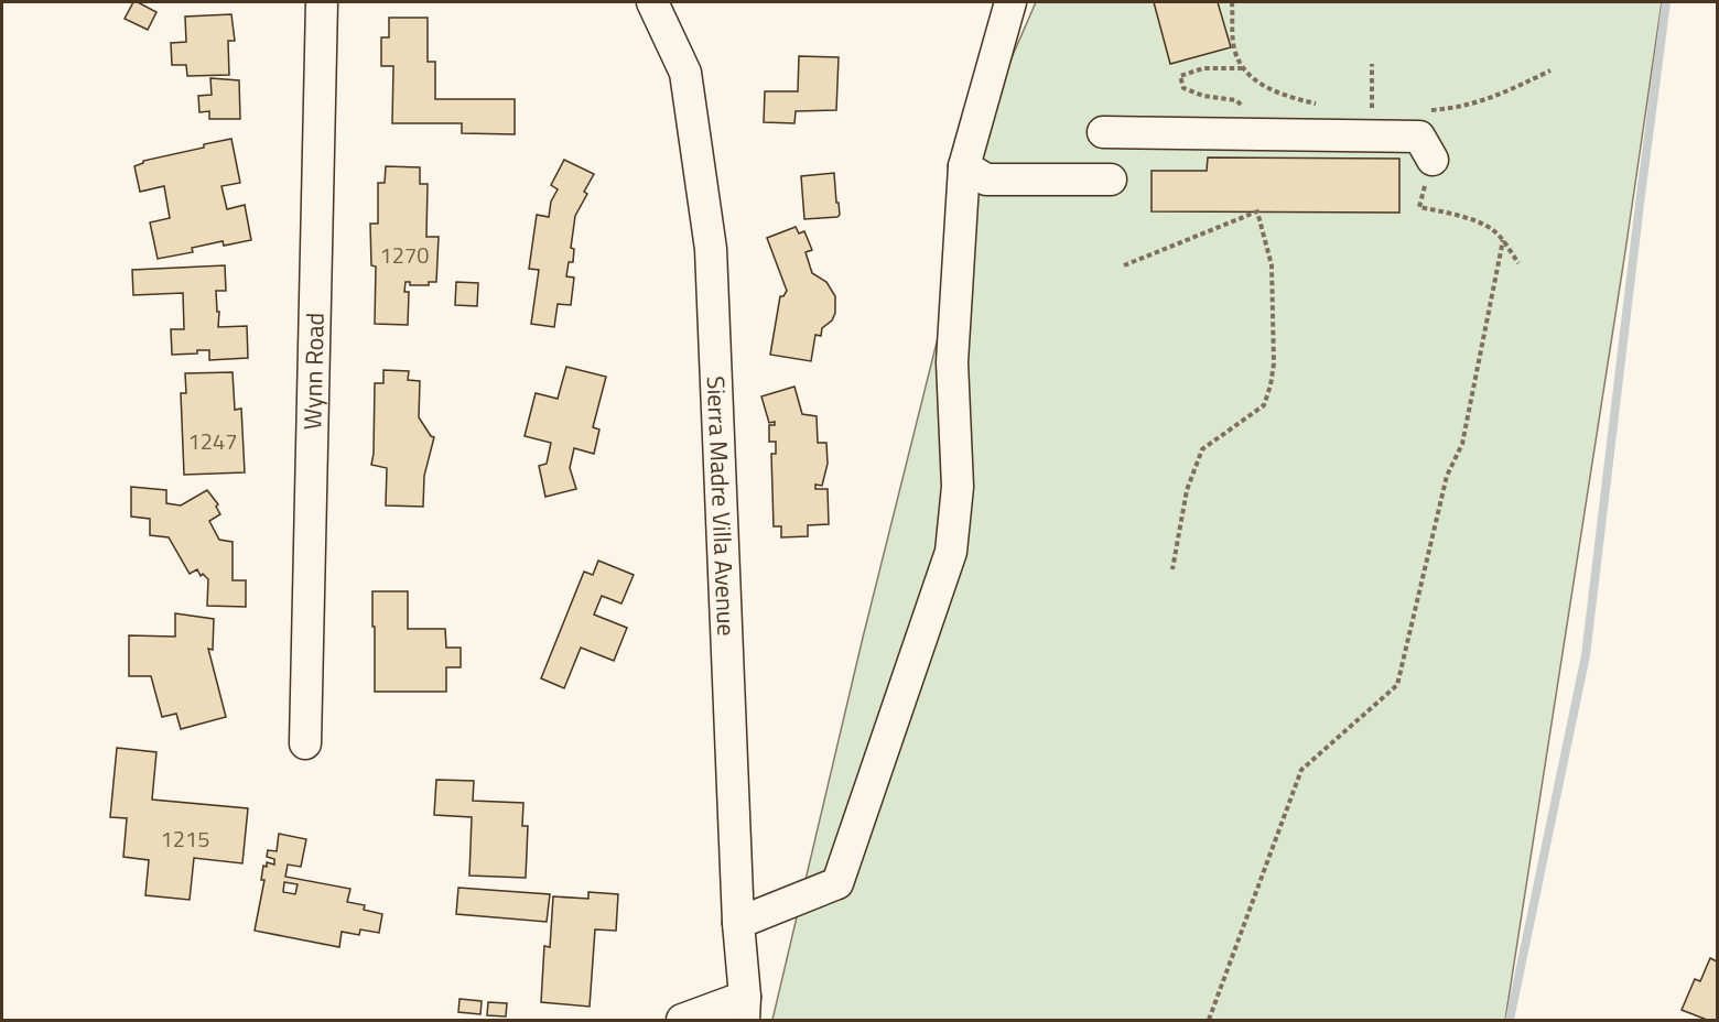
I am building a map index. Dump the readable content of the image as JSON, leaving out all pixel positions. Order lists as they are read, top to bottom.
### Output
{
  "streets": {
    "street": ["Wynn Road", "Sierra Madre Villa Avenue"]
  },
  "house_numbers": ["1270", "1247", "1215"]
}
